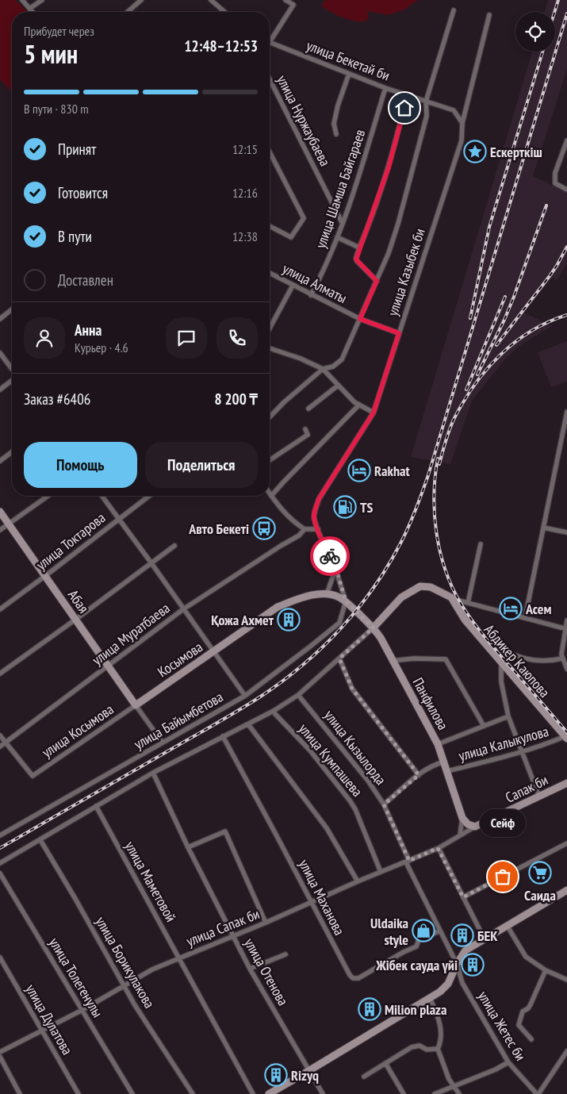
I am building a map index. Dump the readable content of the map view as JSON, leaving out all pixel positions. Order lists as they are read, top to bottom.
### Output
{
  "streets": {
    "street": [
      "улица Бекетай би",
      "улица Нуржаубаева",
      "улица Шамша Байгараев",
      "улица Казыбек би",
      "улица Алматы",
      "улица Токтарова",
      "Абая",
      "улица Муратбаева",
      "Косымова",
      "Абдикер Каюпова",
      "Панфилова",
      "улица Байымбетова",
      "улица Косымова",
      "улица Калыкулова",
      "улица Кызылорда",
      "улица Кумпашева",
      "Сапак би",
      "улица Маметовой",
      "улица Маханова",
      "улица Сапак би",
      "улица Борикулакова",
      "улица Отенова",
      "улица Толегенулы",
      "улица Дулатова",
      "улица Жетес би"
    ]
  },
  "crossings": [
    ["улица Бекетай би", "улица Шамша Байгараев"],
    ["улица Бекетай би", "улица Казыбек би"],
    ["улица Нуржаубаева", "улица Шамша Байгараев"],
    ["улица Шамша Байгараев", "улица Алматы"],
    ["улица Казыбек би", "улица Алматы"],
    ["улица Казыбек би", "Косымова"],
    ["улица Казыбек би", "Панфилова"],
    ["улица Казыбек би", "улица Байымбетова"],
    ["улица Токтарова", "Абая"],
    ["Абая", "улица Муратбаева"],
    ["Абая", "Косымова"],
    ["Абая", "улица Косымова"],
    ["улица Муратбаева", "улица Косымова"],
    ["Косымова", "Панфилова"],
    ["Косымова", "улица Байымбетова"],
    ["Косымова", "улица Косымова"],
    ["Абдикер Каюпова", "улица Калыкулова"],
    ["Панфилова", "улица Байымбетова"],
    ["Панфилова", "улица Калыкулова"],
    ["улица Калыкулова", "улица Кызылорда"],
    ["улица Кызылорда", "улица Маханова"],
    ["улица Кызылорда", "улица Сапак би"],
    ["улица Кызылорда", "улица Жетес би"],
    ["улица Кумпашева", "улица Сапак би"],
    ["Сапак би", "улица Сапак би"],
    ["улица Маметовой", "улица Сапак би"],
    ["улица Маханова", "улица Сапак би"],
    ["улица Маханова", "улица Жетес би"],
    ["улица Сапак би", "улица Борикулакова"],
    ["улица Сапак би", "улица Отенова"],
    ["улица Сапак би", "улица Толегенулы"],
    ["улица Сапак би", "улица Дулатова"]
  ],
  "places": {
    "place": ["Ескерткіш"],
    "hotel": ["Rakhat", "Асем"],
    "fuel station": ["TS"],
    "bus stop": ["Авто Бекетi"],
    "building": [
      "Қожа Ахмет",
      "БЕК",
      "Жібек сауда үйі",
      "Milion plaza",
      "Rizyq"
    ],
    "supermarket": ["Саида"],
    "other": ["Сейф"],
    "shop": ["Uldaika style"]
  },
  "page": {
    "heading": ["5 мин", "Прибудет через", "12:48–12:53"],
    "panel": [
      "Анна",
      "Курьер · 4.6",
      "Заказ #6406",
      "8 200 ₸"
    ],
    "bar": "В пути · 830 m",
    "list": [
      ["Принят", "12:15"],
      ["Готовится", "12:16"],
      ["В пути", "12:38"],
      "Доставлен"
    ],
    "buttons": ["Помощь", "Поделиться"],
    "bubble": "Сейф"
  }
}
